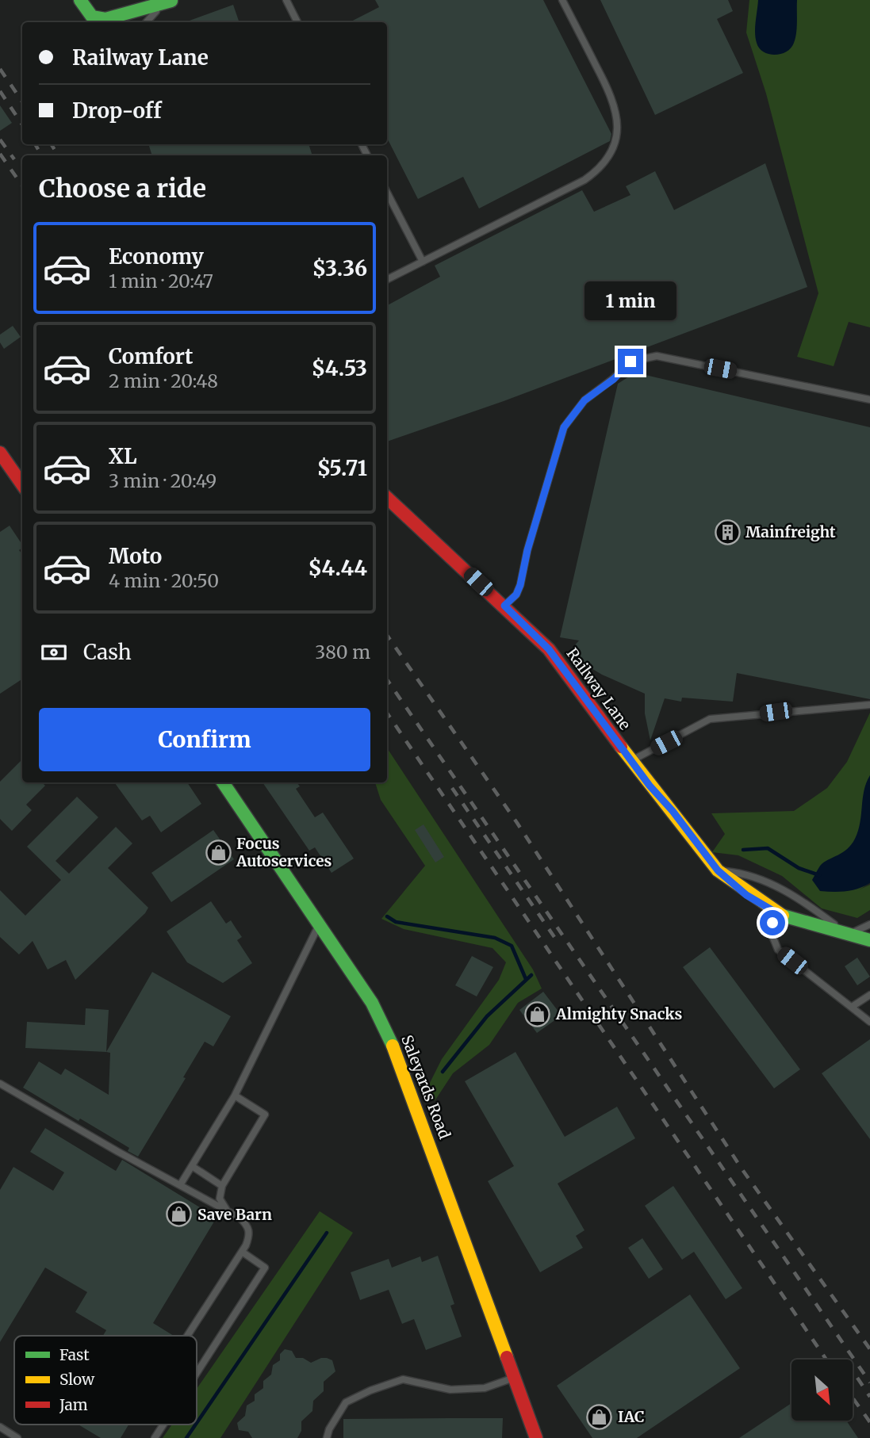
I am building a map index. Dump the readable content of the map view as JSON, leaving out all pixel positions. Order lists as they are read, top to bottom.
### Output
{
  "streets": {
    "street": ["Railway Lane", "Saleyards Road"]
  },
  "places": {
    "building": ["Mainfreight"],
    "shop": [
      "Focus Autoservices",
      "Almighty Snacks",
      "Save Barn",
      "IAC"
    ]
  },
  "legend": ["Fast", "Slow", "Jam"],
  "north": "bottom right",
  "page": {
    "banner": ["Railway Lane", "Drop-off"],
    "heading": "Choose a ride",
    "list": [
      {
        "name": "Economy",
        "note": "1 min · 20:47",
        "value": "$3.36"
      },
      {
        "name": "Comfort",
        "note": "2 min · 20:48",
        "value": "$4.53"
      },
      {
        "name": "XL",
        "note": "3 min · 20:49",
        "value": "$5.71"
      },
      {
        "name": "Moto",
        "note": "4 min · 20:50",
        "value": "$4.44"
      }
    ],
    "bubble": "1 min",
    "pay": ["Cash", "380 m"],
    "buttons": "Confirm"
  }
}
